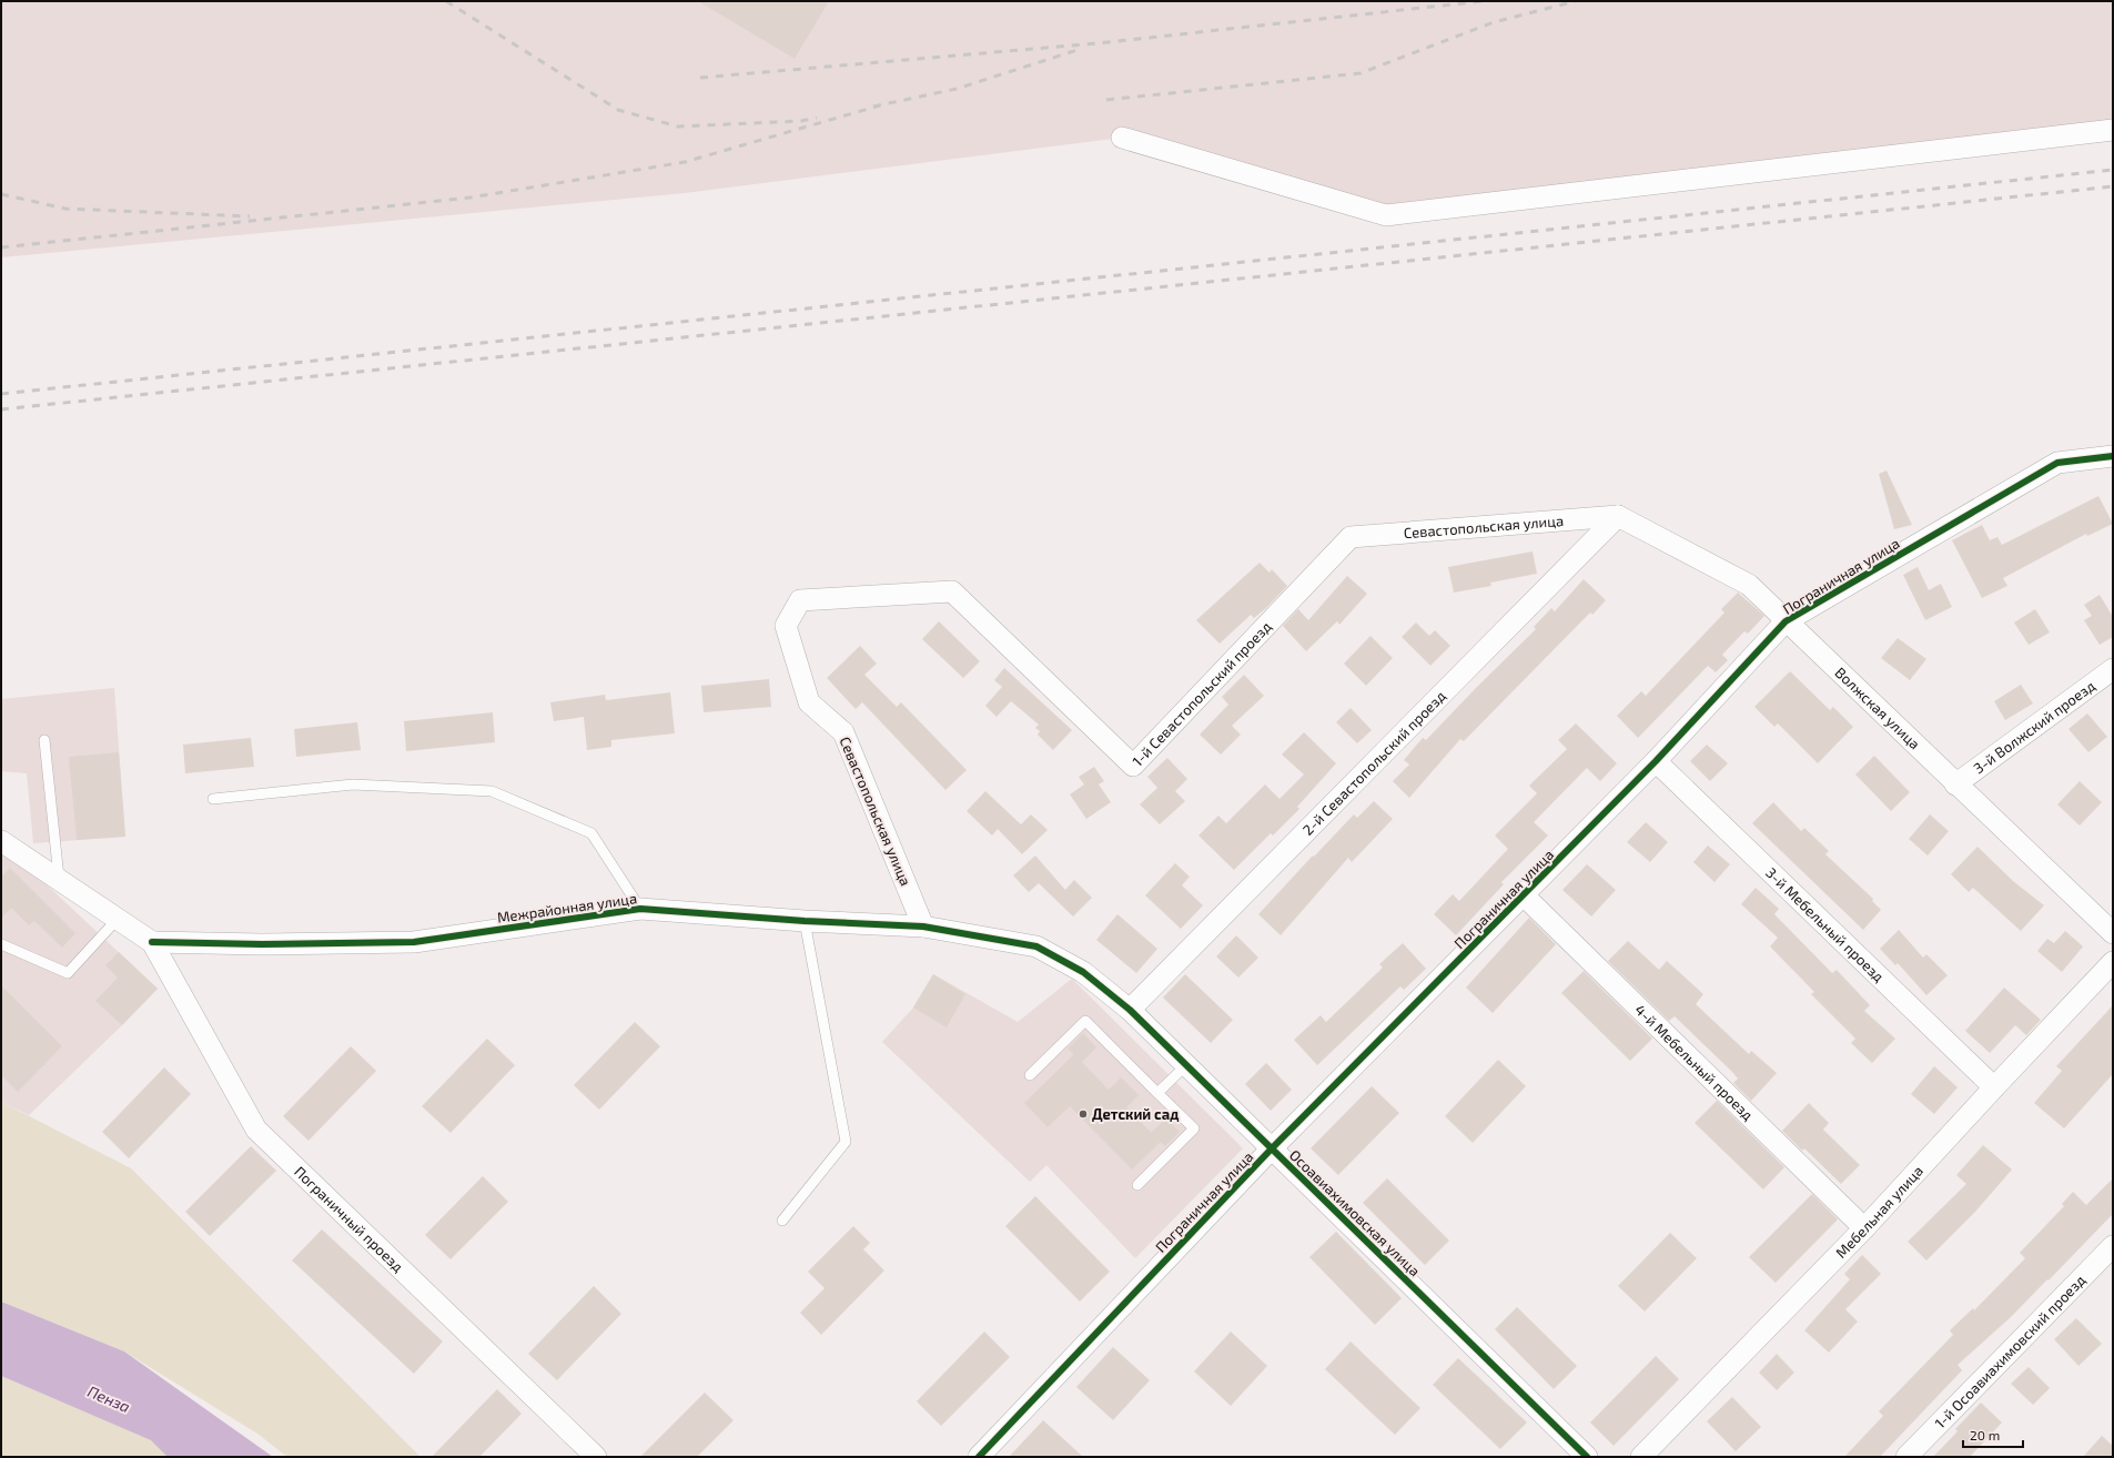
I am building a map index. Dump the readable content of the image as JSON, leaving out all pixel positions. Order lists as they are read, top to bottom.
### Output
{
  "streets": {
    "street": [
      "Севастопольская улица",
      "Пограничная улица",
      "1-й Севастопольский проезд",
      "Волжская улица",
      "3-й Волжский проезд",
      "2-й Севастопольский проезд",
      "Межрайонная улица",
      "3-й Мебельный проезд",
      "4-й Мебельный проезд",
      "Мебельная улица",
      "Осоавиахимовская улица",
      "Пограничный проезд",
      "1-й Осоавиахимовский проезд"
    ]
  },
  "crossings": [
    ["Севастопольская улица", "1-й Севастопольский проезд"],
    ["Севастопольская улица", "Волжская улица"],
    ["Севастопольская улица", "2-й Севастопольский проезд"],
    ["Севастопольская улица", "Межрайонная улица"],
    ["Пограничная улица", "Волжская улица"],
    ["Пограничная улица", "3-й Мебельный проезд"],
    ["Пограничная улица", "4-й Мебельный проезд"],
    ["Пограничная улица", "Осоавиахимовская улица"],
    ["Волжская улица", "3-й Волжский проезд"],
    ["Волжская улица", "2-й Севастопольский проезд"],
    ["2-й Севастопольский проезд", "Осоавиахимовская улица"],
    ["Межрайонная улица", "Осоавиахимовская улица"],
    ["Межрайонная улица", "Пограничный проезд"],
    ["3-й Мебельный проезд", "Мебельная улица"],
    ["4-й Мебельный проезд", "Мебельная улица"]
  ],
  "water": ["Пенза"],
  "places": ["Детский сад"],
  "scale_bar": "20 m"
}
